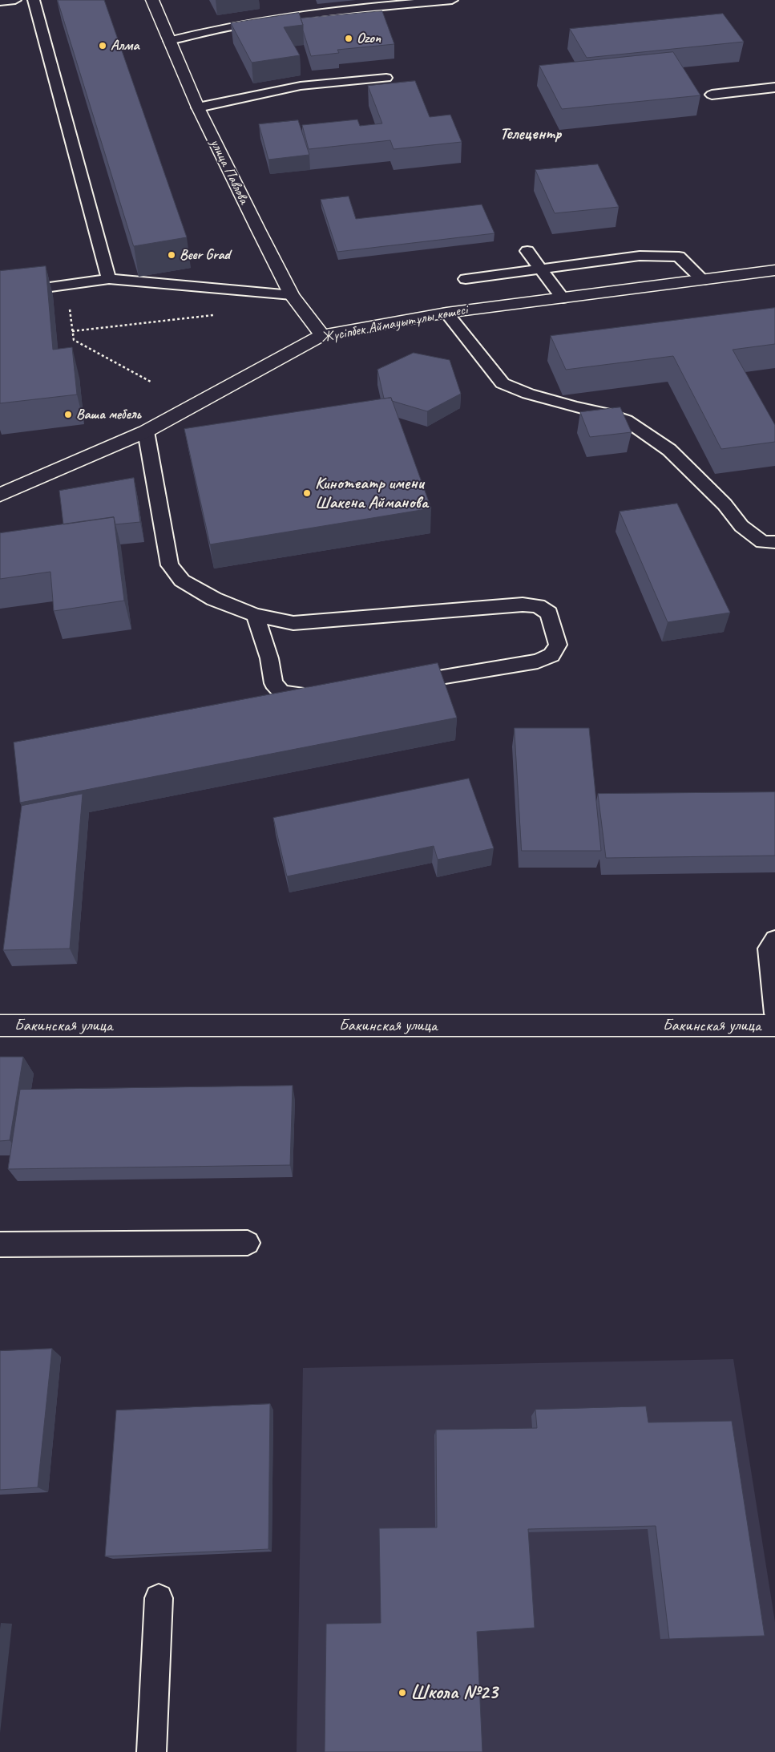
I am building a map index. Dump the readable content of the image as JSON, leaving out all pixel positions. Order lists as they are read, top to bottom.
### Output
{
  "streets": {
    "street": ["улица Павлова", "Жүсіпбек Аймауытұлы көшесі", "Бакинская улица"]
  },
  "crossings": [
    ["улица Павлова", "Жүсіпбек Аймауытұлы көшесі"]
  ],
  "districts": ["Телецентр"],
  "places": [
    "Ozon",
    "Алма",
    "Beer Grad",
    "Ваша мебель",
    "Кинотеатр имени Шакена Айманова",
    "Школа №23"
  ]
}
